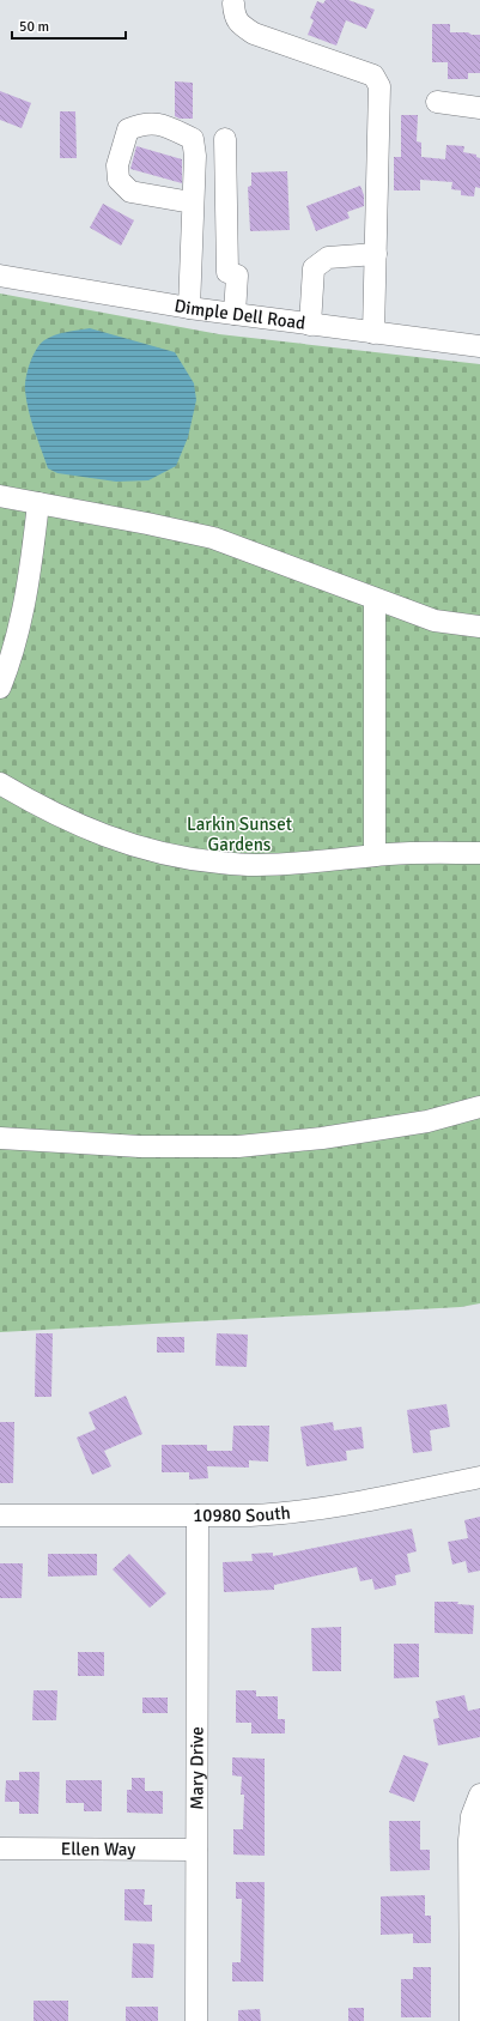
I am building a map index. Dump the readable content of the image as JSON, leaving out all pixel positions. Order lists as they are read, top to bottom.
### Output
{
  "streets": {
    "street": [
      "Dimple Dell Road",
      "10980 South",
      "Mary Drive",
      "Ellen Way"
    ]
  },
  "crossings": [
    ["10980 South", "Mary Drive"],
    ["Mary Drive", "Ellen Way"]
  ],
  "parks": ["Larkin Sunset Gardens"],
  "scale_bar": "50 m"
}
